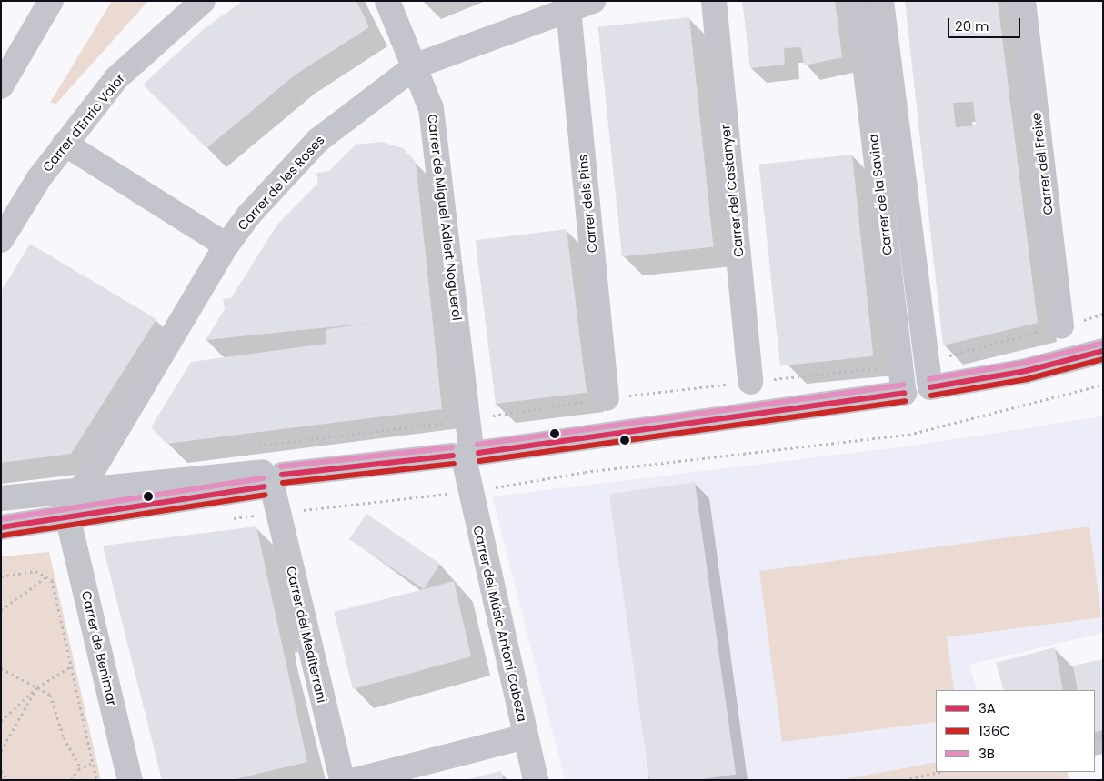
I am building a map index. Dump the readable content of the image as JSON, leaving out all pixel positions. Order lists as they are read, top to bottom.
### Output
{
  "streets": {
    "street": [
      "Carrer d'Enric Valor",
      "Carrer del Freixe",
      "Carrer de les Roses",
      "Carrer del Castanyer",
      "Carrer de la Savina",
      "Carrer dels Pins",
      "Carrer de Miguel Adlert Noguerol",
      "Carrer del Músic Antoni Cabeza",
      "Carrer del Mediterrani",
      "Carrer de Benimar"
    ]
  },
  "crossings": [
    ["Carrer de les Roses", "Carrer dels Pins"],
    ["Carrer de les Roses", "Carrer de Miguel Adlert Noguerol"],
    ["Carrer de Miguel Adlert Noguerol", "Carrer del Músic Antoni Cabeza"]
  ],
  "lines": ["transit line 3B", "transit line 3A", "transit line 136C"],
  "legend": ["3A", "136C", "3B"],
  "scale_bar": "20 m"
}
